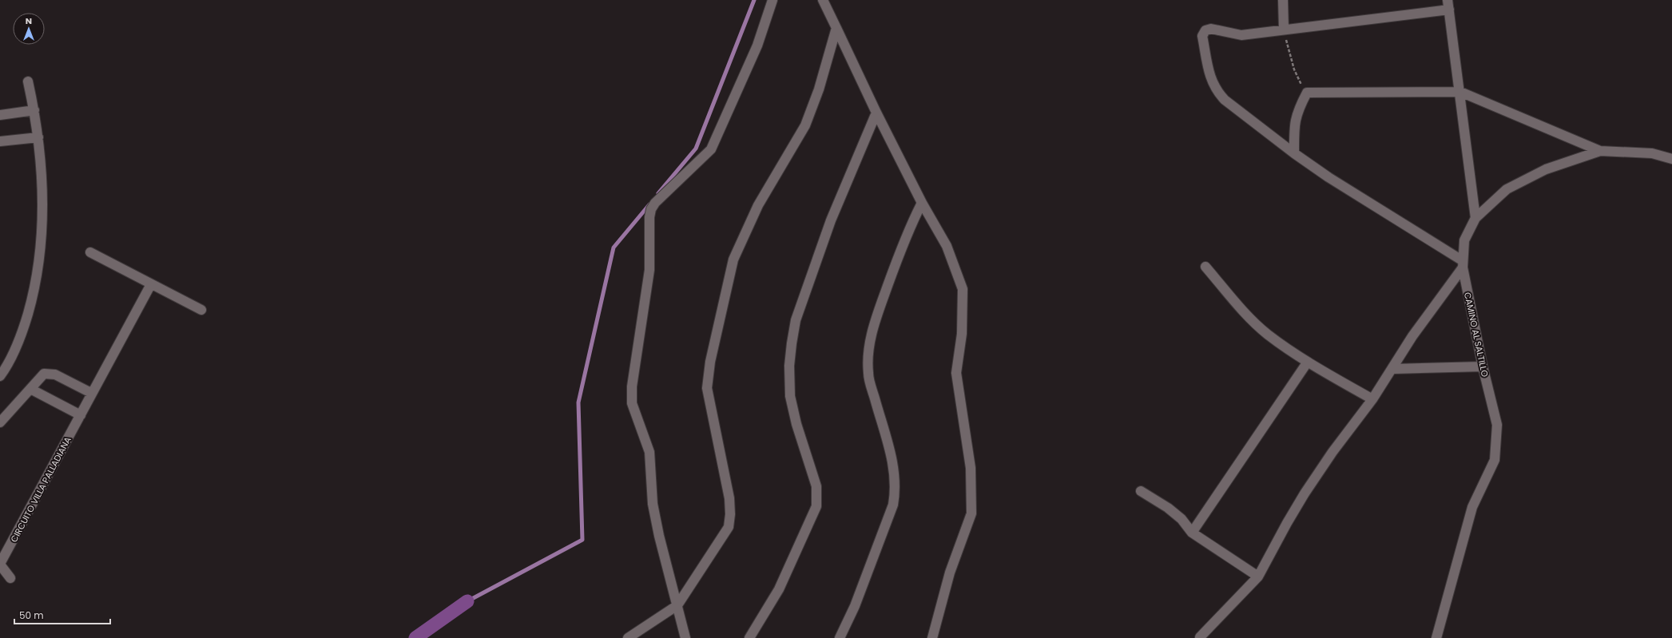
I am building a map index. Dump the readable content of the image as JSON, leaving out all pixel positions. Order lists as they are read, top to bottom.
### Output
{
  "streets": {
    "street": ["CAMINO AL SALTILLO", "CIRCUITO VILLA PALLADIANA"]
  },
  "scale_bar": "50 m",
  "north": "top"
}
